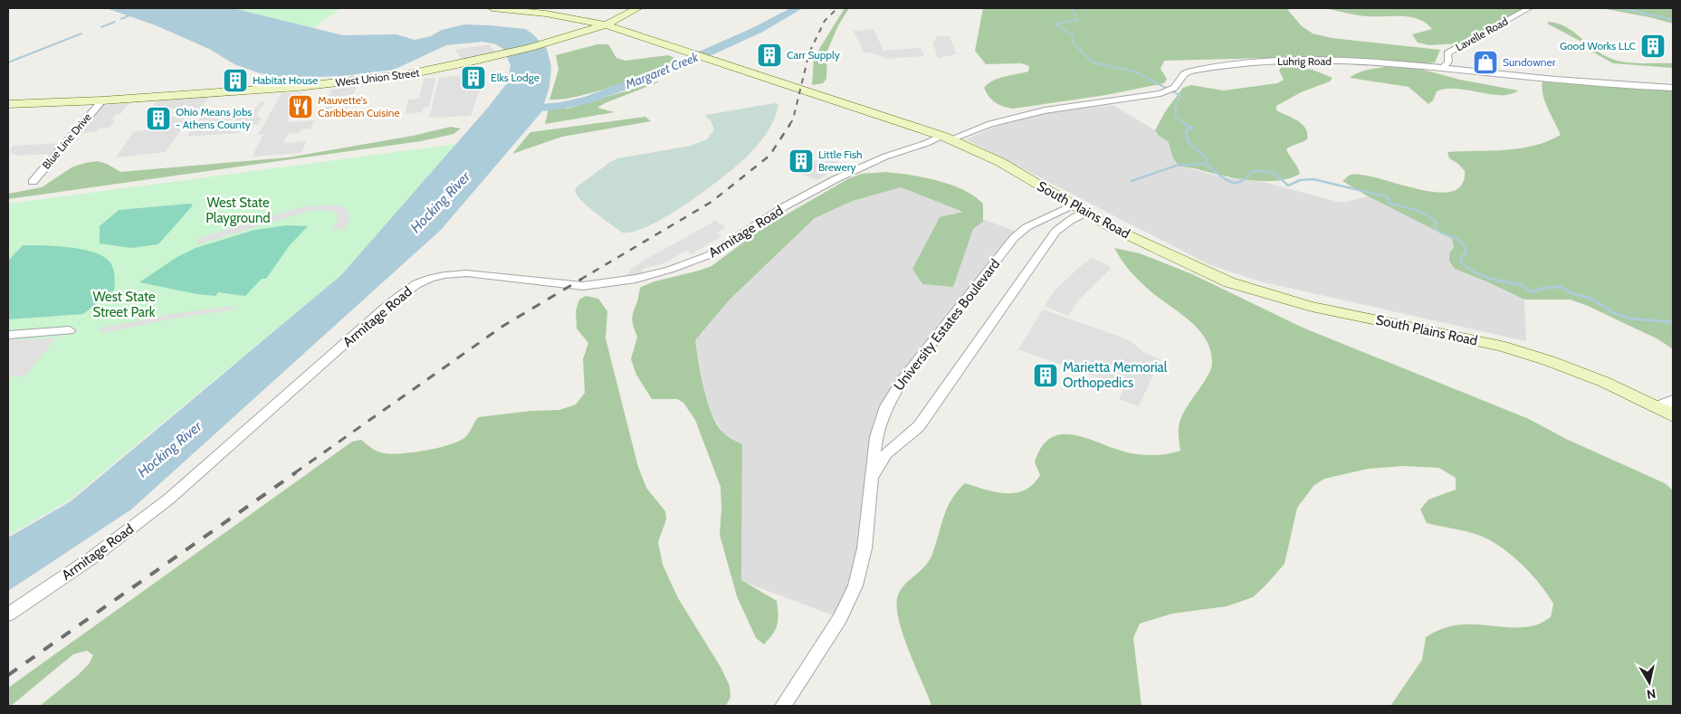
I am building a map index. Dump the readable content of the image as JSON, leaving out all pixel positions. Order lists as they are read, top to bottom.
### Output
{
  "streets": {
    "main road": ["West Union Street", "South Plains Road"],
    "street": [
      "Lavelle Road",
      "Luhrig Road",
      "Blue Line Drive",
      "Armitage Road",
      "University Estates Boulevard"
    ]
  },
  "crossings": [
    ["Lavelle Road", "Luhrig Road"],
    ["Luhrig Road", "South Plains Road"],
    ["Luhrig Road", "Armitage Road"],
    ["West Union Street", "Blue Line Drive"],
    ["West Union Street", "South Plains Road"],
    ["South Plains Road", "Armitage Road"],
    ["South Plains Road", "University Estates Boulevard"]
  ],
  "water": ["Margaret Creek", "Hocking River"],
  "parks": ["West State Playground", "West State Street Park"],
  "places": {
    "building": [
      "Good Works LLC",
      "Carr Supply",
      "Elks Lodge",
      "Habitat House",
      "Ohio Means Jobs - Athens County",
      "Little Fish Brewery",
      "Marietta Memorial Orthopedics"
    ],
    "shop": ["Sundowner"],
    "restaurant": ["Mauvette's Caribbean Cuisine"]
  },
  "north": "bottom"
}
